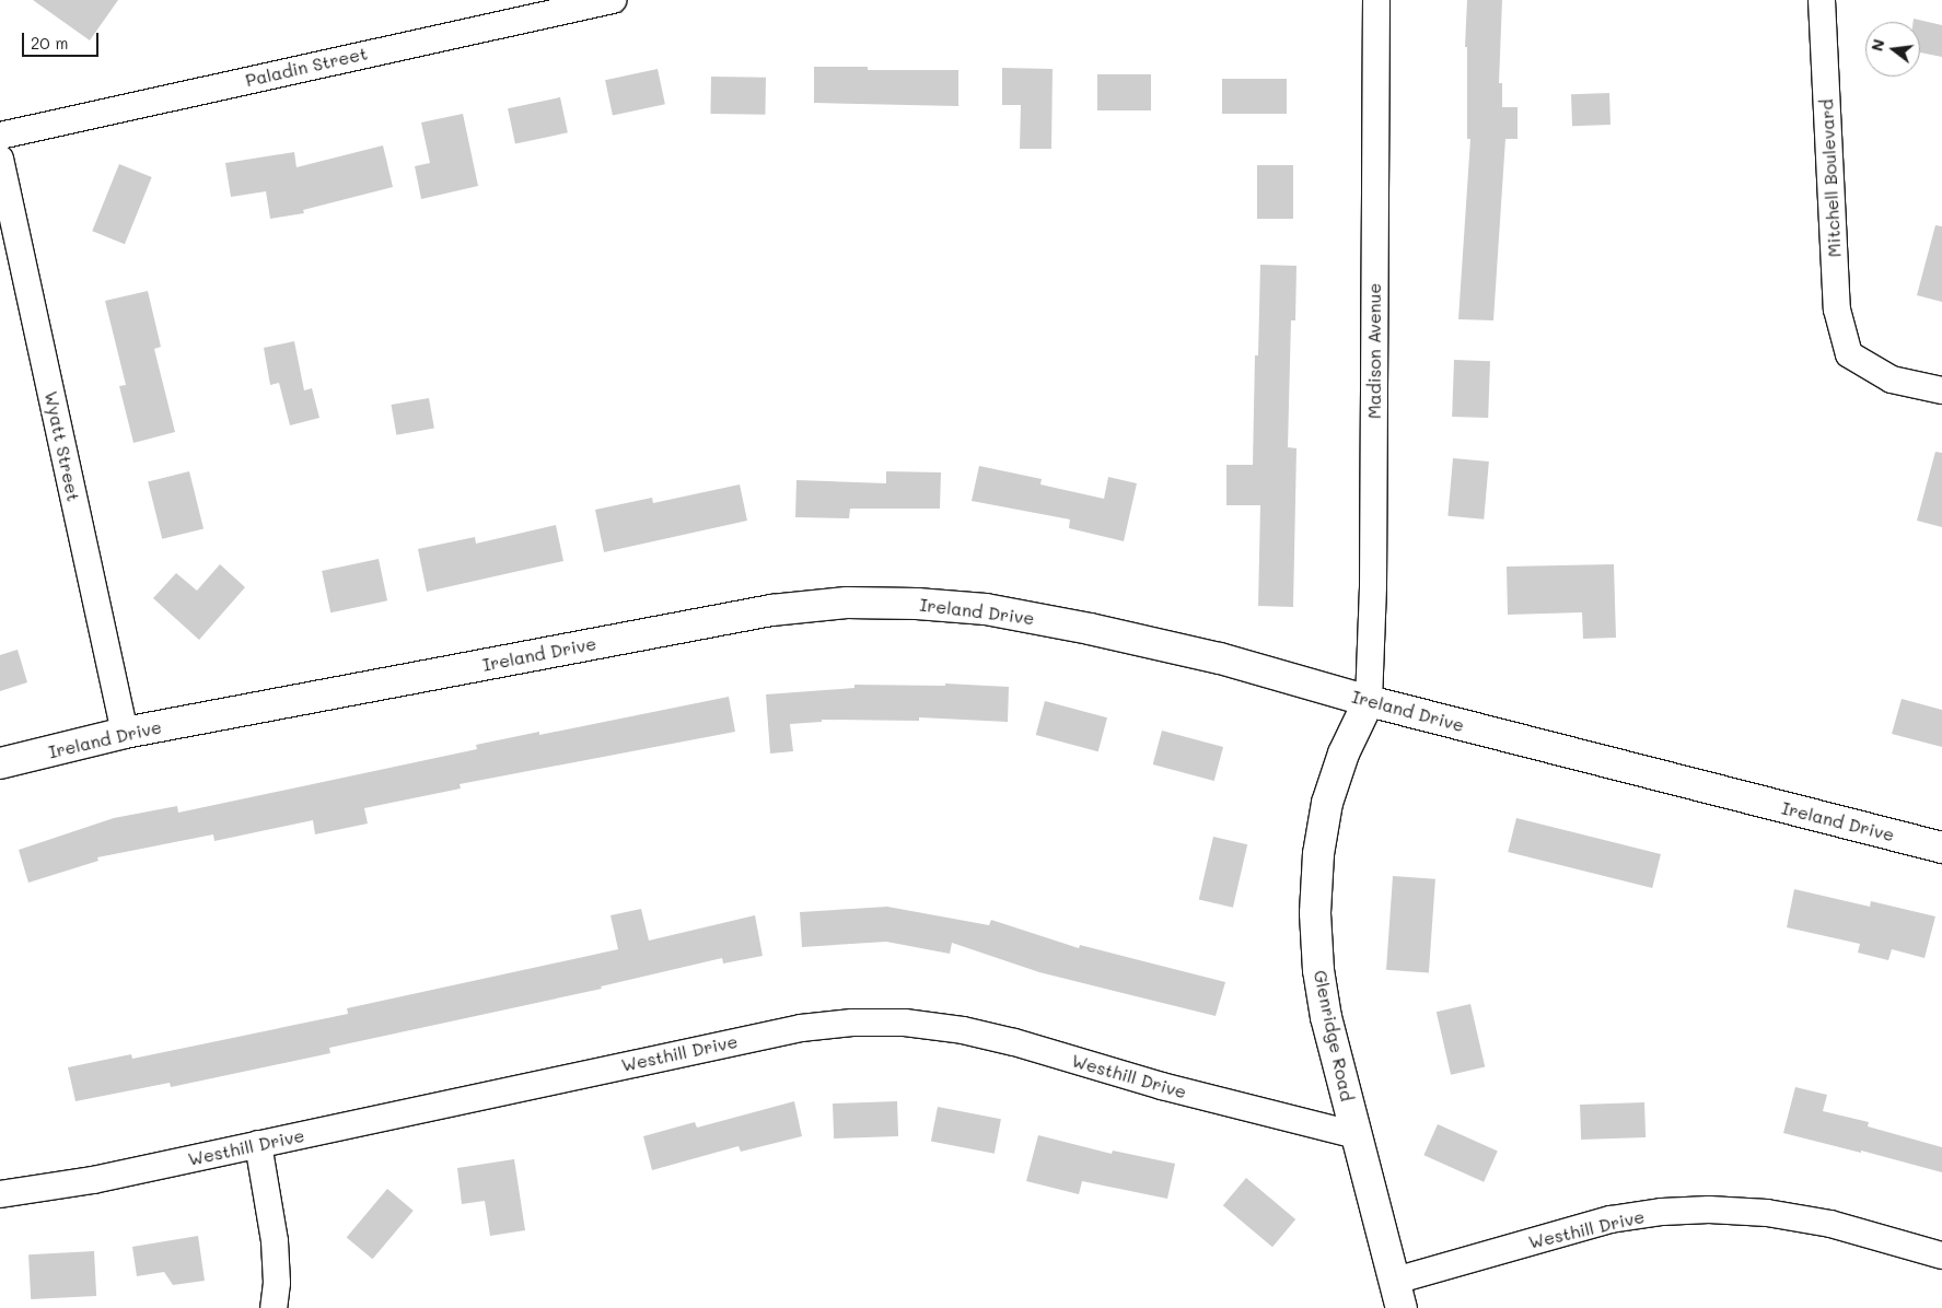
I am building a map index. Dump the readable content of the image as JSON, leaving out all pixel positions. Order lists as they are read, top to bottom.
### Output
{
  "streets": {
    "main road": ["Ireland Drive", "Glenridge Road"],
    "street": [
      "Paladin Street",
      "Mitchell Boulevard",
      "Madison Avenue",
      "Wyatt Street",
      "Westhill Drive"
    ]
  },
  "crossings": [
    ["Madison Avenue", "Ireland Drive"],
    ["Madison Avenue", "Glenridge Road"],
    ["Wyatt Street", "Ireland Drive"],
    ["Ireland Drive", "Glenridge Road"],
    ["Glenridge Road", "Westhill Drive"]
  ],
  "scale_bar": "20 m",
  "north": "left"
}
